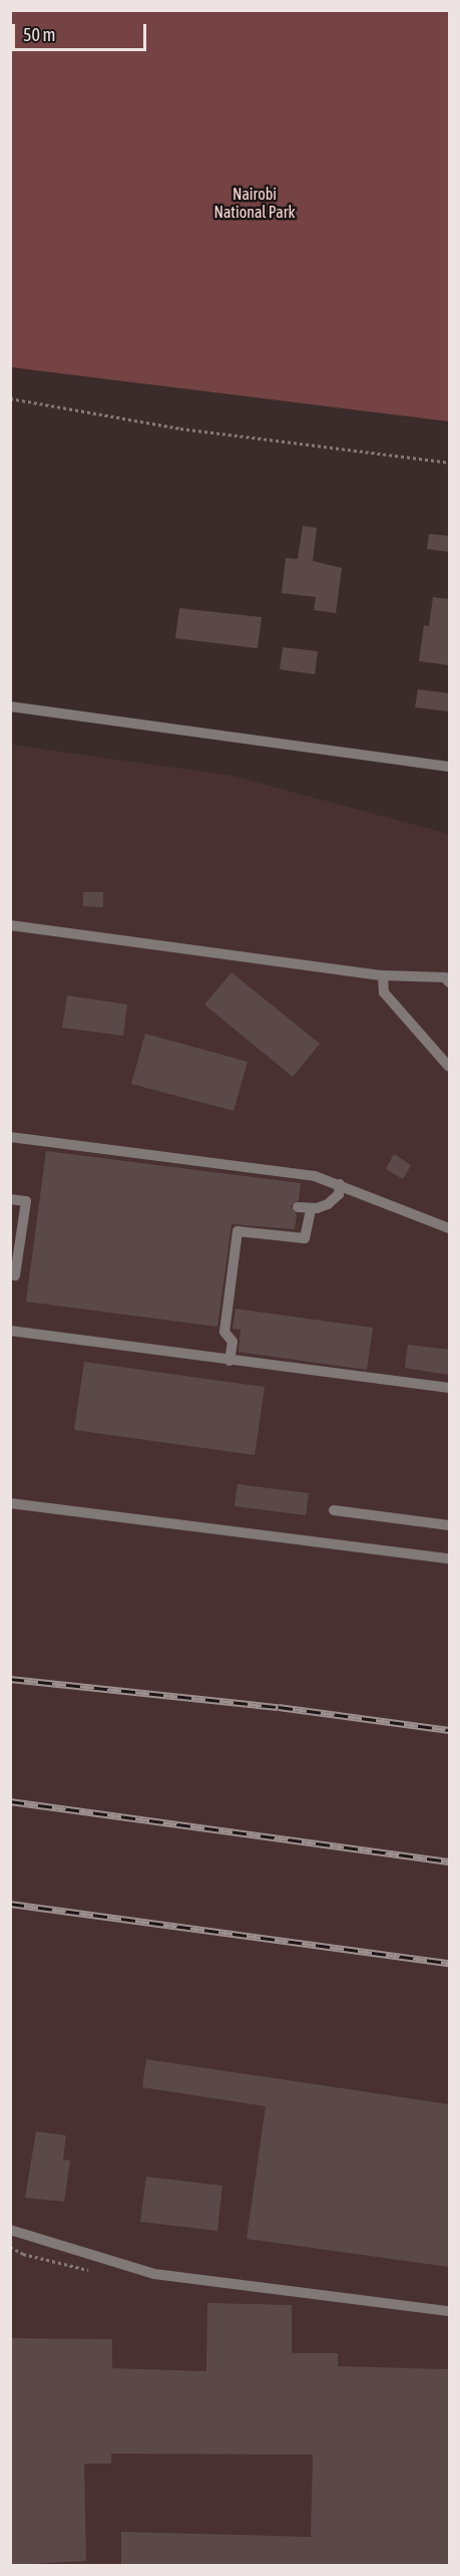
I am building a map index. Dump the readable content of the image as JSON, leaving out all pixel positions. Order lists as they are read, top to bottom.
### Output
{
  "parks": ["Nairobi National Park"],
  "scale_bar": "50 m"
}
